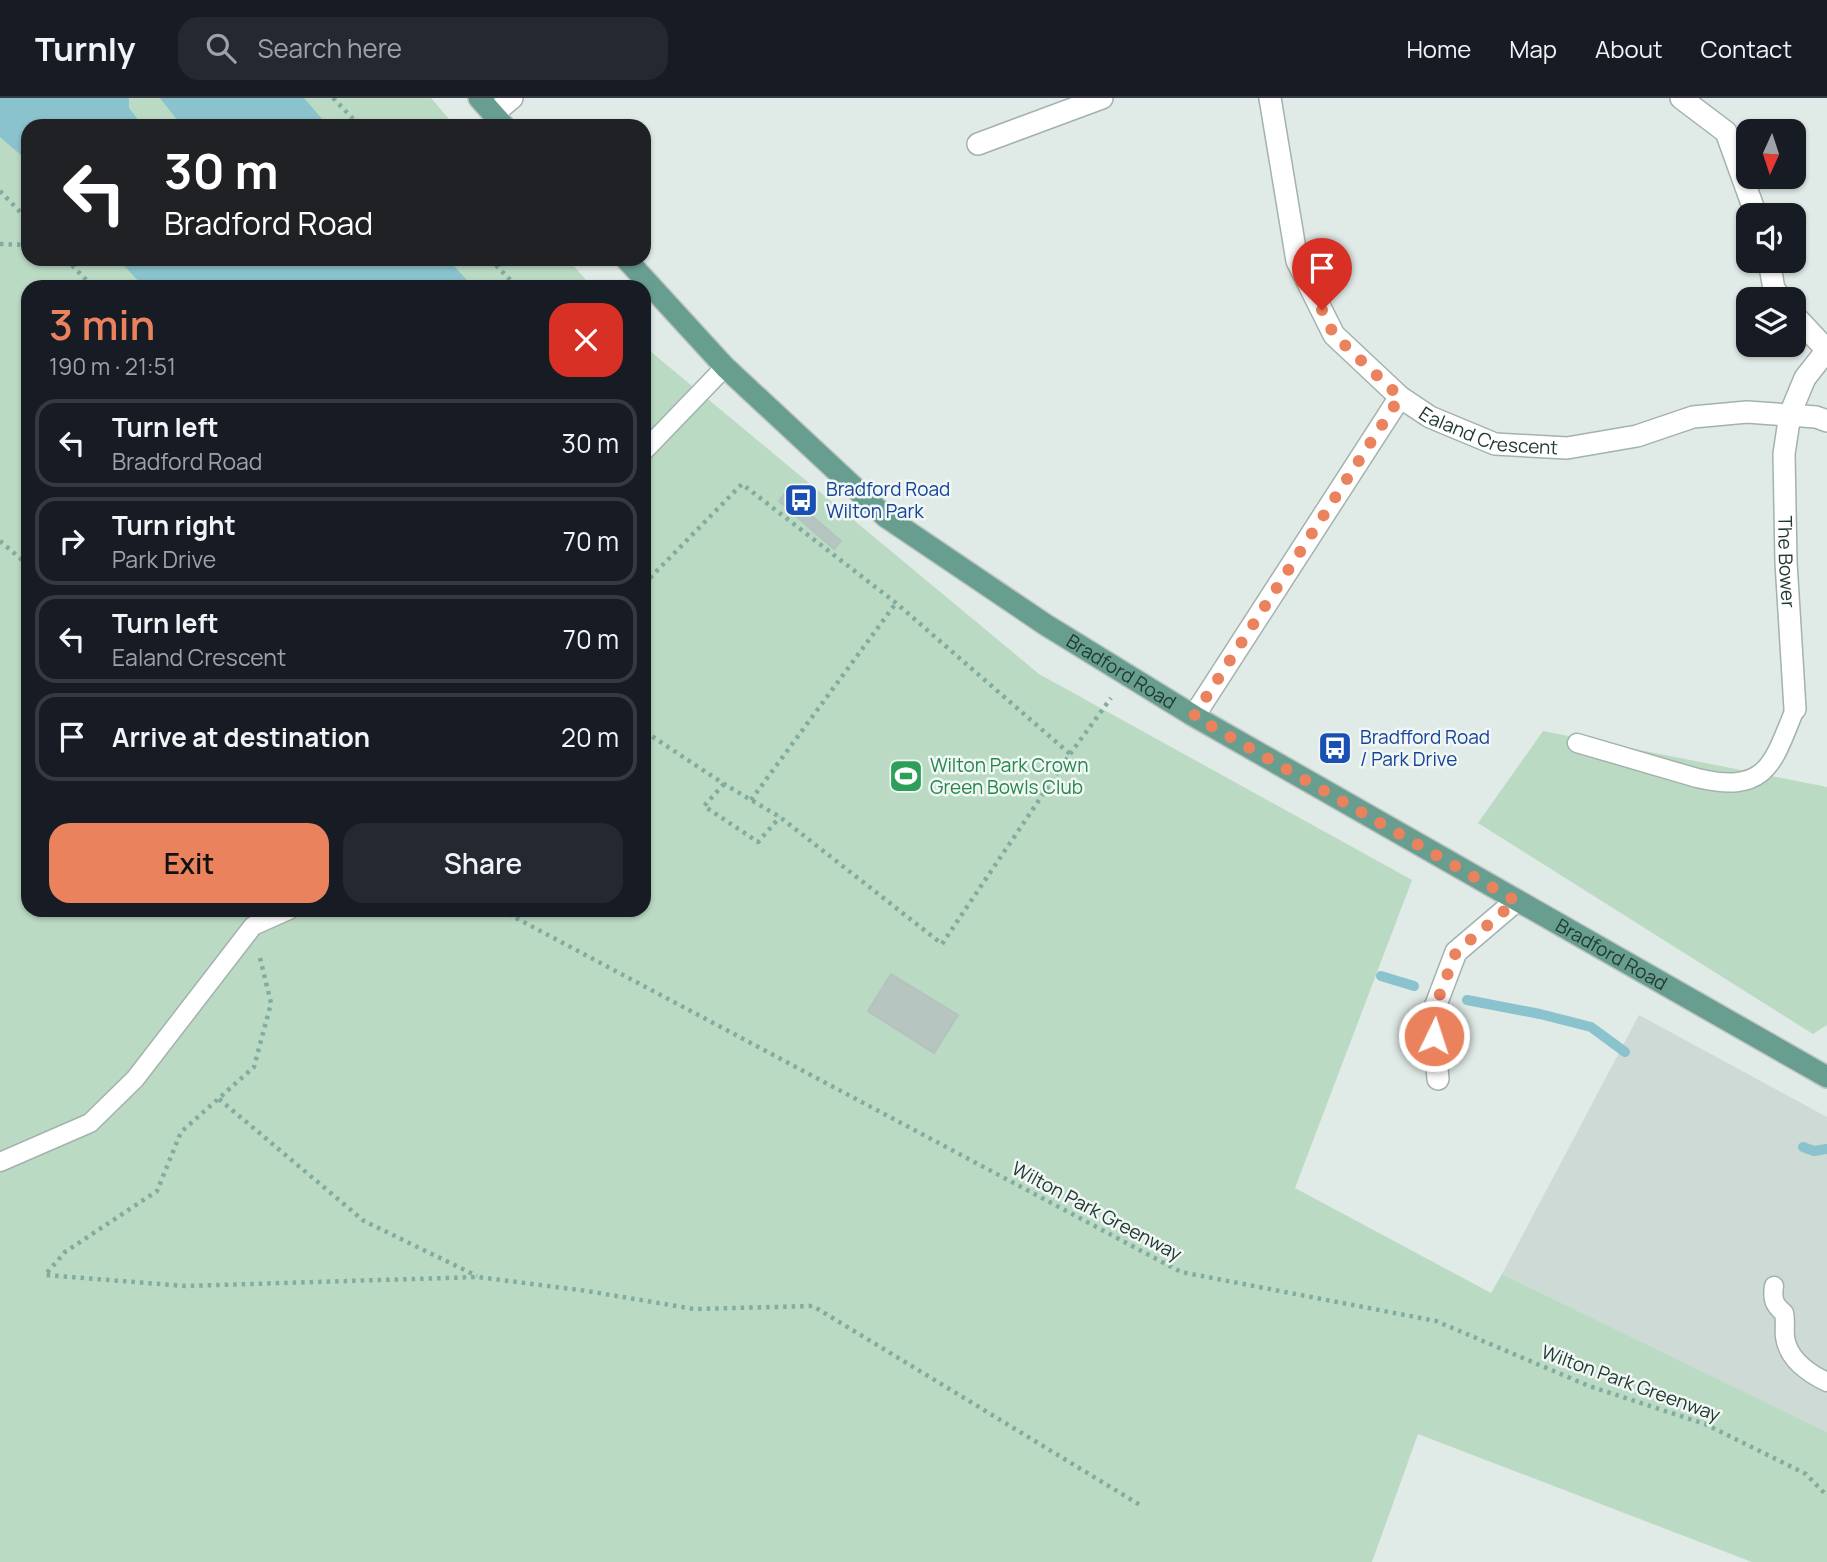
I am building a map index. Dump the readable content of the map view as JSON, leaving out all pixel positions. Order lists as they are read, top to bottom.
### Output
{
  "streets": {
    "main road": ["Bradford Road"],
    "street": ["Ealand Crescent", "The Bower"],
    "path": ["Wilton Park Greenway"]
  },
  "crossings": [
    ["Ealand Crescent", "The Bower"]
  ],
  "places": {
    "bus stop": ["Bradford Road Wilton Park", "Bradfford Road / Park Drive"],
    "sports": ["Wilton Park Crown Green Bowls Club"]
  },
  "north": "bottom",
  "page": {
    "header": "Turnly",
    "search": "Search here",
    "nav": [
      "Home",
      "Map",
      "About",
      "Contact"
    ],
    "turn": ["30 m", "Bradford Road"],
    "heading": ["3 min", "190 m · 21:51"],
    "list": [
      {
        "name": "Turn left",
        "note": "Bradford Road",
        "value": "30 m"
      },
      {
        "name": "Turn right",
        "note": "Park Drive",
        "value": "70 m"
      },
      {
        "name": "Turn left",
        "note": "Ealand Crescent",
        "value": "70 m"
      },
      {
        "name": "Arrive at destination",
        "value": "20 m"
      }
    ],
    "buttons": ["Exit", "Share"]
  }
}
